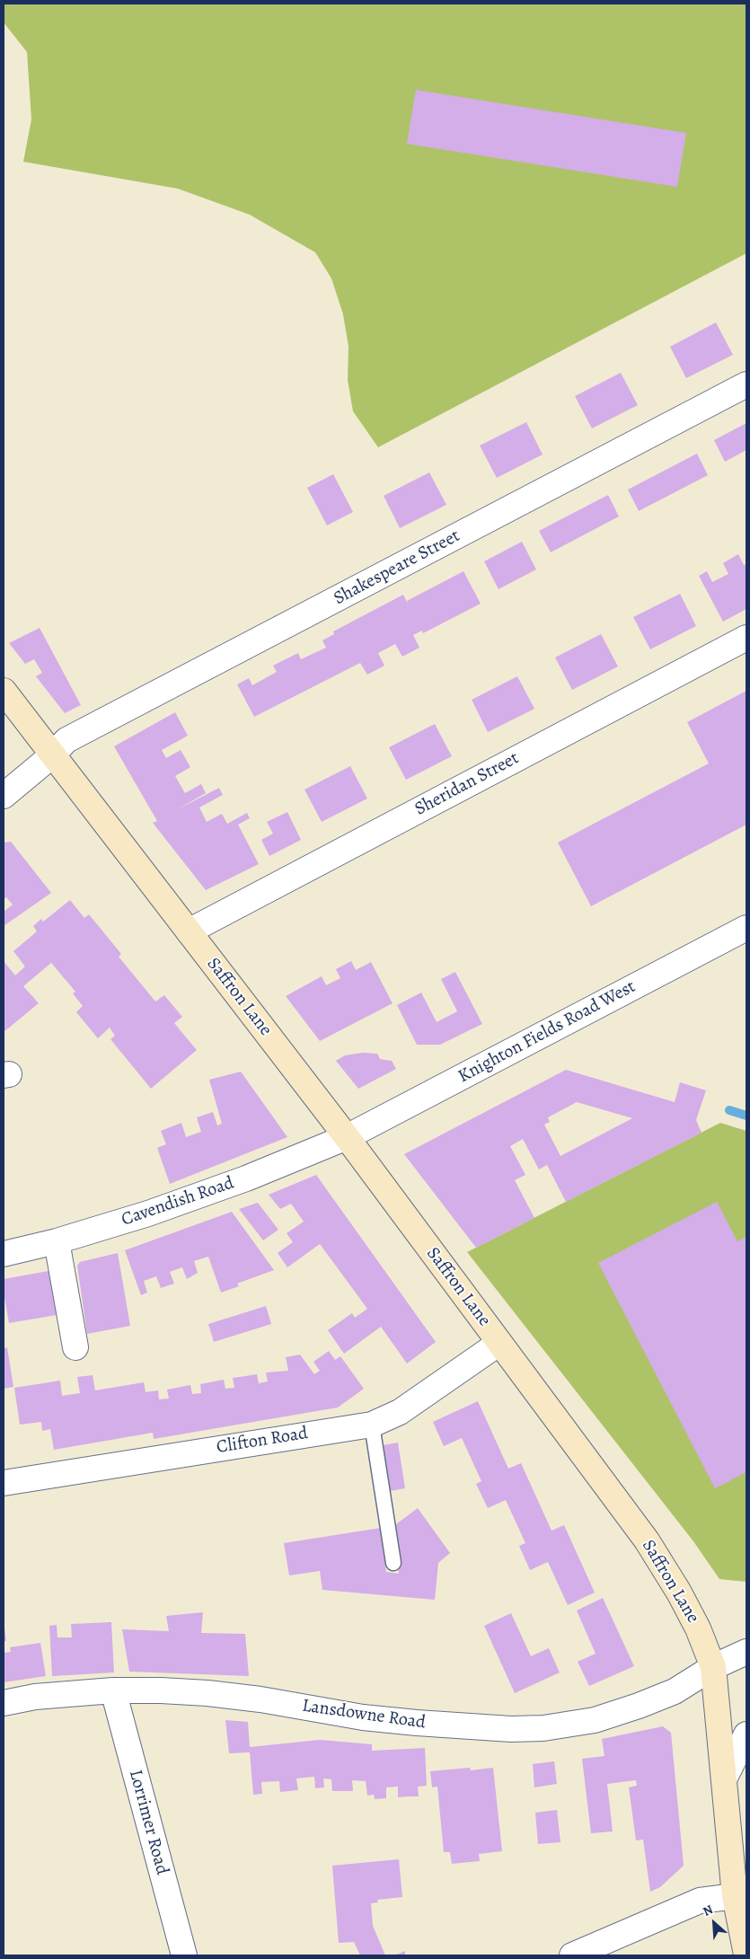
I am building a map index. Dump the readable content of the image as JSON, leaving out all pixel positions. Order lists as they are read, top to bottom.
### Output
{
  "streets": {
    "main road": ["Saffron Lane"],
    "street": [
      "Shakespeare Street",
      "Sheridan Street",
      "Knighton Fields Road West",
      "Cavendish Road",
      "Clifton Road",
      "Lansdowne Road",
      "Lorrimer Road"
    ]
  },
  "crossings": [
    ["Shakespeare Street", "Saffron Lane"],
    ["Sheridan Street", "Saffron Lane"],
    ["Saffron Lane", "Knighton Fields Road West"],
    ["Saffron Lane", "Cavendish Road"],
    ["Saffron Lane", "Clifton Road"],
    ["Saffron Lane", "Lansdowne Road"],
    ["Knighton Fields Road West", "Cavendish Road"],
    ["Lansdowne Road", "Lorrimer Road"]
  ],
  "north": "top left"
}
